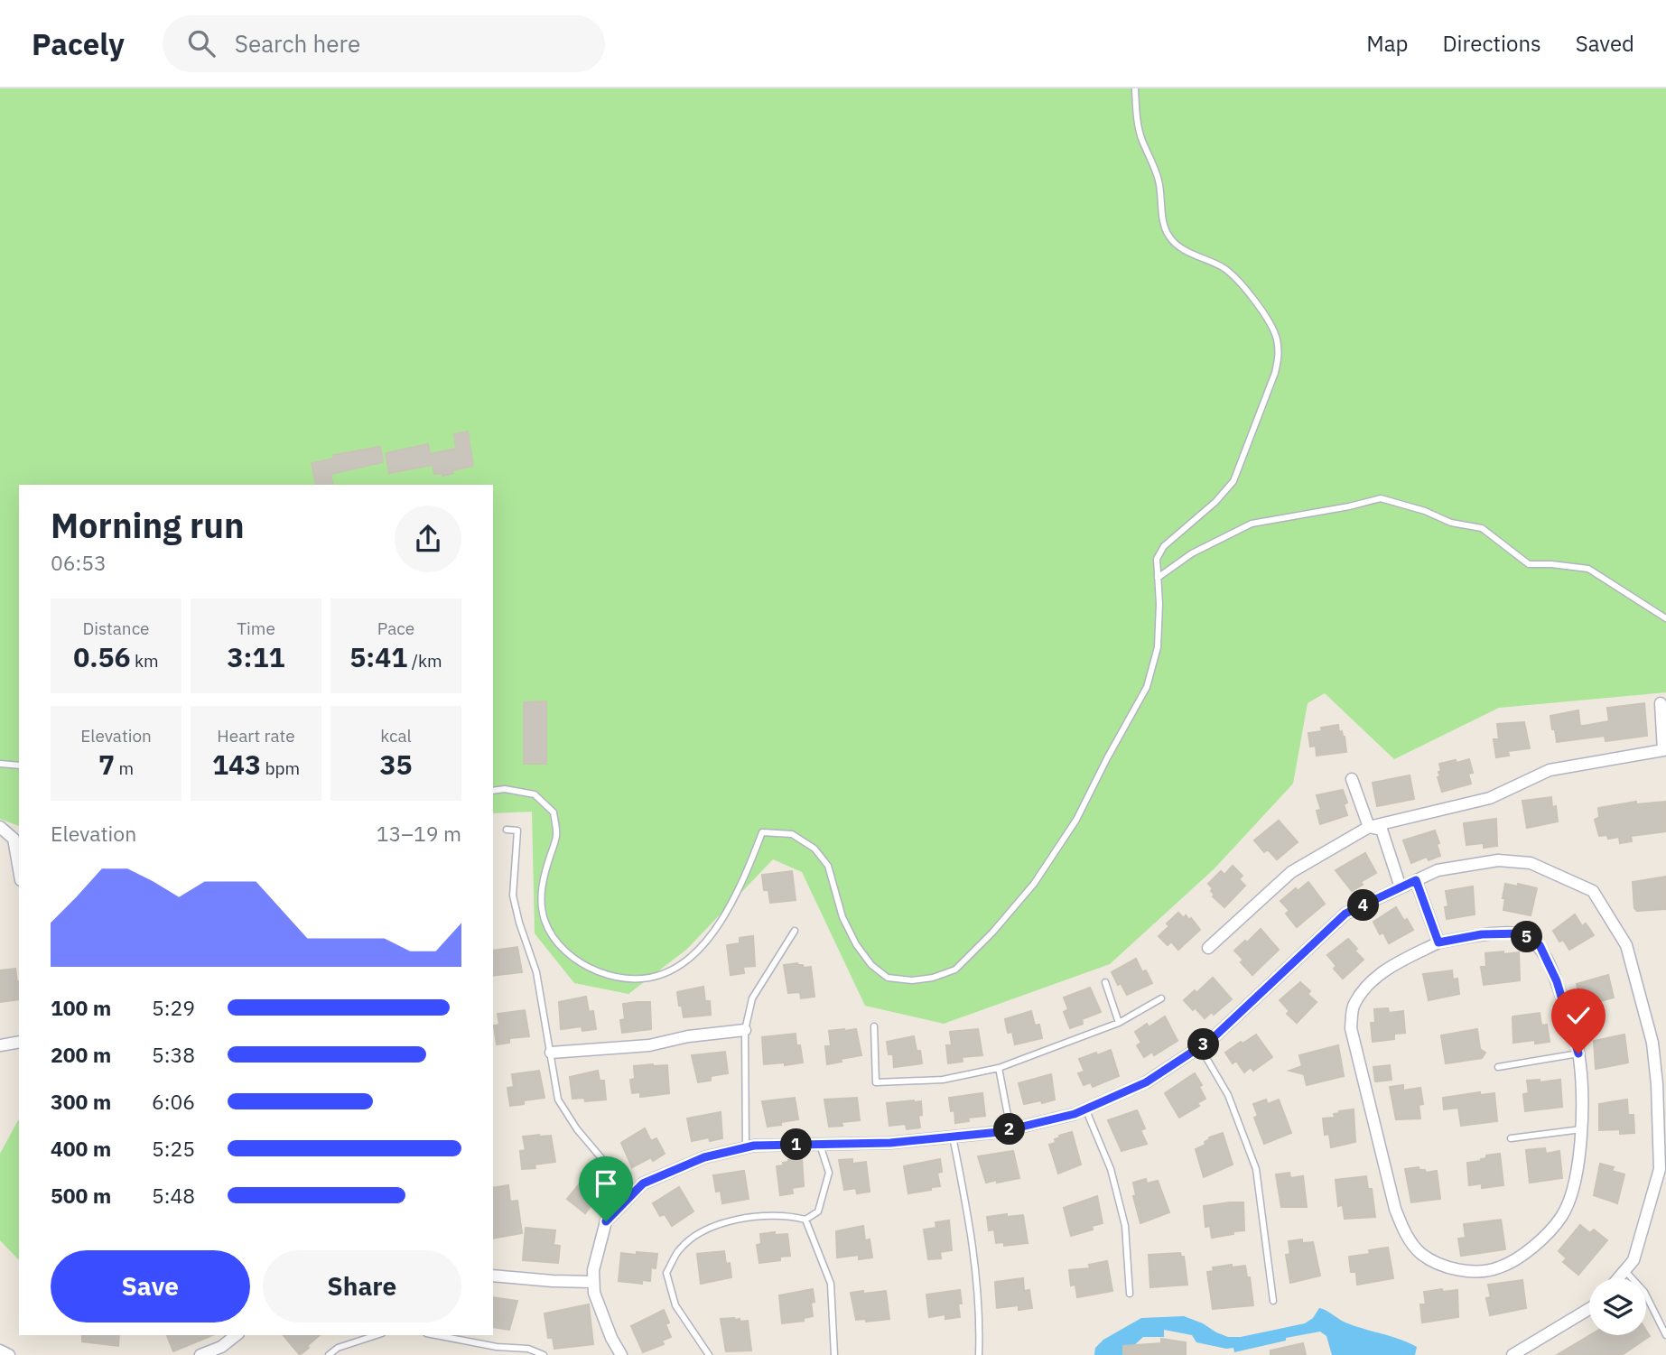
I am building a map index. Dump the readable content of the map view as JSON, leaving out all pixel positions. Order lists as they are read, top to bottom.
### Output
{
  "page": {
    "header": "Pacely",
    "search": "Search here",
    "nav": ["Map", "Directions", "Saved"],
    "heading": ["Morning run", "06:53"],
    "stats": [
      ["Distance", "0.56 km"],
      ["Time", "3:11"],
      ["Pace", "5:41 /km"],
      ["Elevation", "7 m"],
      ["Heart rate", "143 bpm"],
      ["kcal", "35"]
    ],
    "chart": ["Elevation", "13–19 m"],
    "pins": [
      "4",
      "5",
      "3",
      "2",
      "1"
    ],
    "list": [
      {
        "name": "100 m",
        "note": "5:29"
      },
      {
        "name": "200 m",
        "note": "5:38"
      },
      {
        "name": "300 m",
        "note": "6:06"
      },
      {
        "name": "400 m",
        "note": "5:25"
      },
      {
        "name": "500 m",
        "note": "5:48"
      }
    ],
    "buttons": ["Save", "Share"]
  }
}
